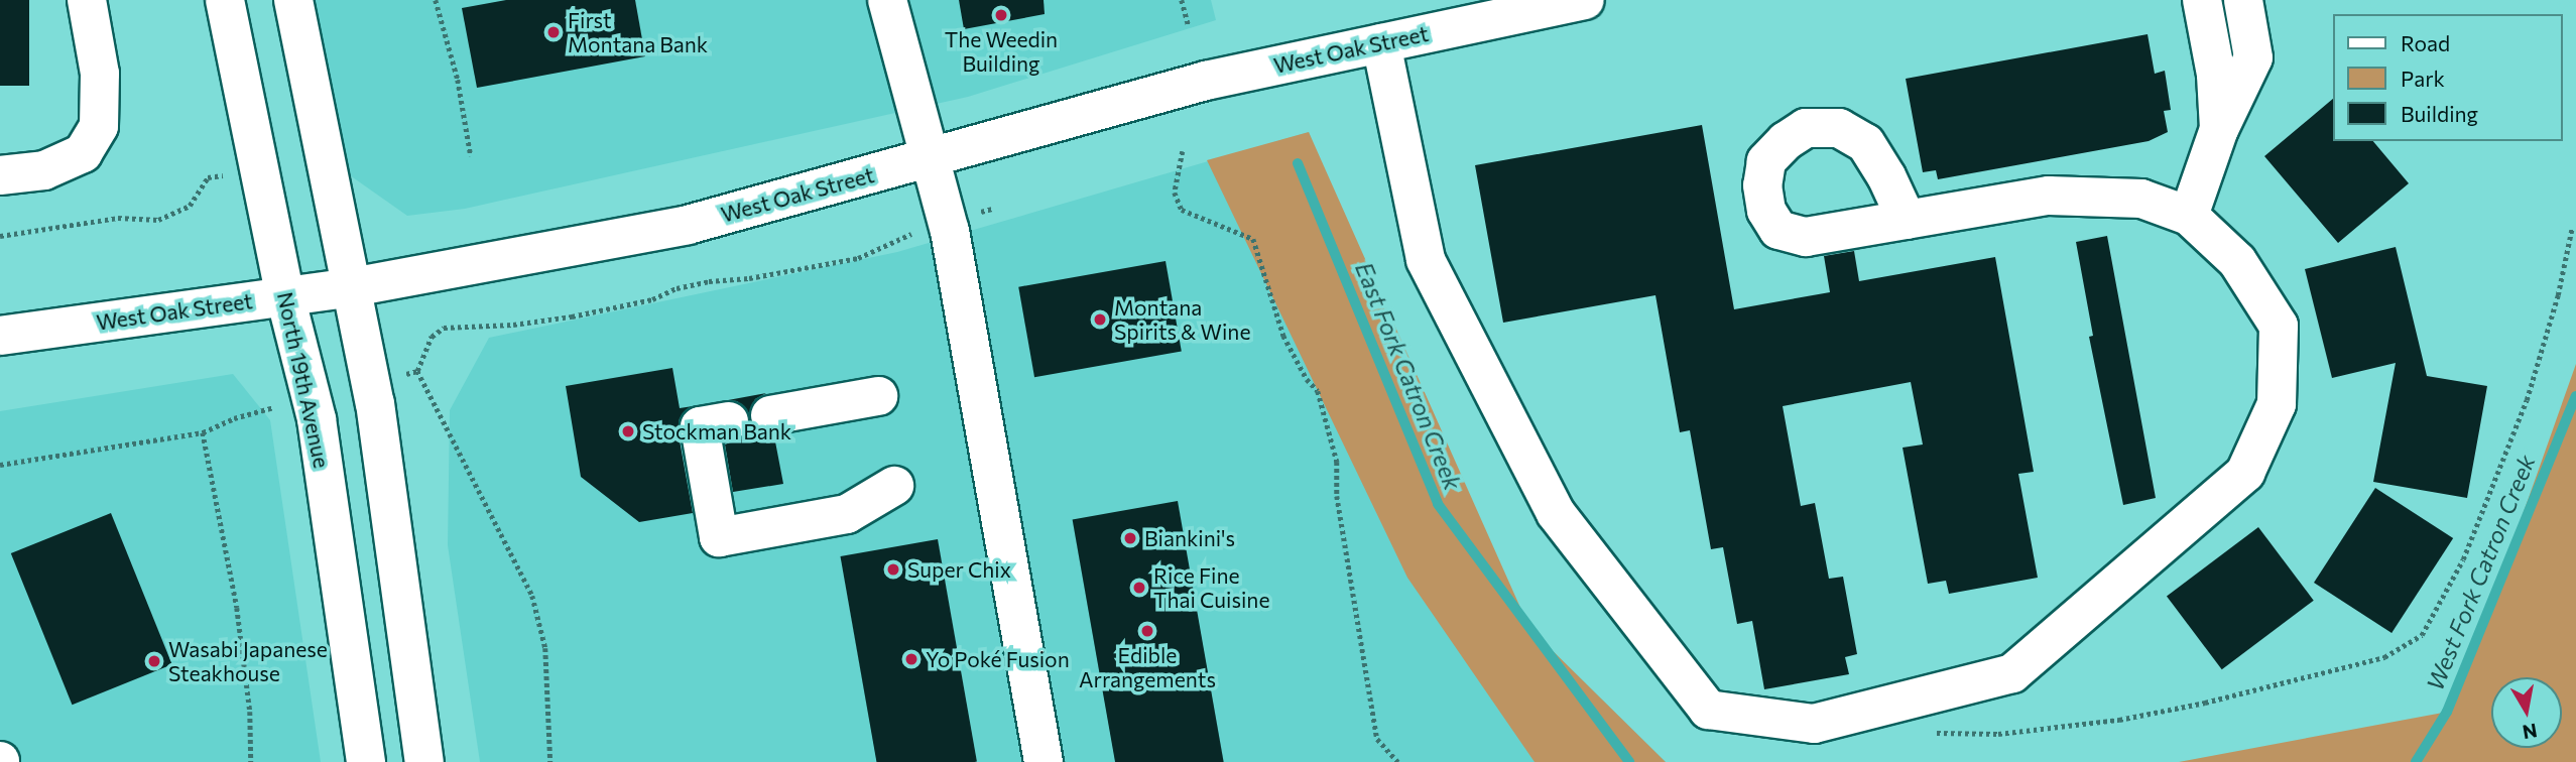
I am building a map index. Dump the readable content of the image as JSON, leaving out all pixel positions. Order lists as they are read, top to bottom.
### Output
{
  "streets": {
    "main road": ["West Oak Street", "North 19th Avenue"]
  },
  "crossings": [
    ["West Oak Street", "North 19th Avenue"]
  ],
  "water": ["East Fork Catron Creek", "West Fork Catron Creek"],
  "places": [
    "The Weedin Building",
    "First Montana Bank",
    "Montana Spirits & Wine",
    "Stockman Bank",
    "Biankini's",
    "Super Chix",
    "Rice Fine Thai Cuisine",
    "Edible Arrangements",
    "Yo Poké Fusion",
    "Wasabi Japanese Steakhouse"
  ],
  "legend": ["Road", "Park", "Building"],
  "north": "bottom"
}
